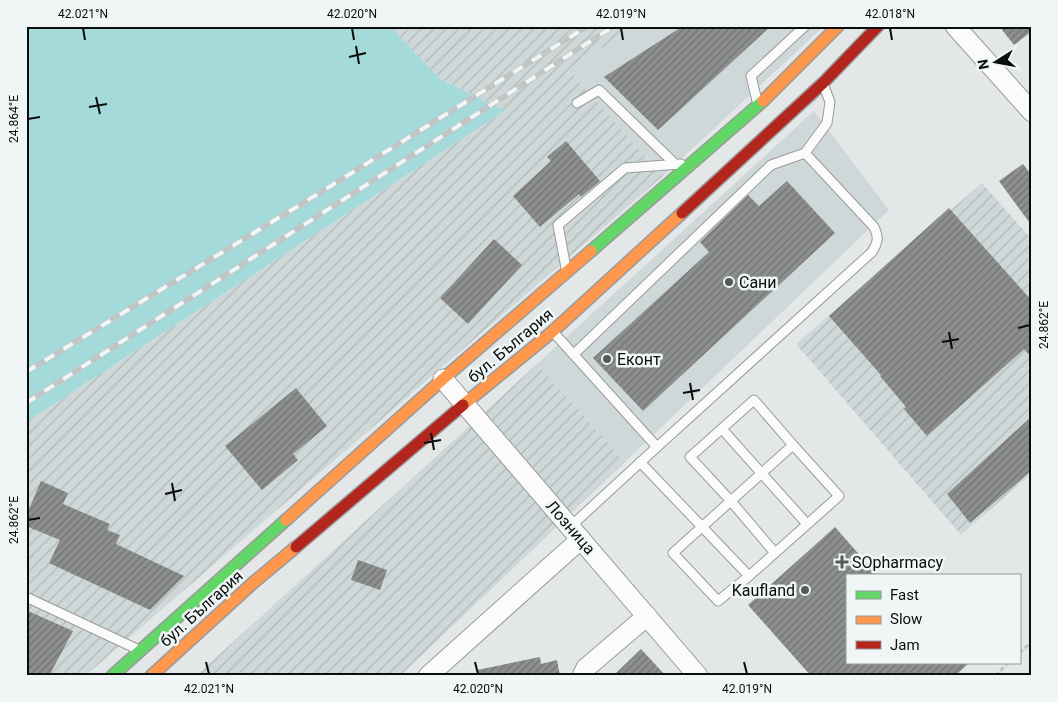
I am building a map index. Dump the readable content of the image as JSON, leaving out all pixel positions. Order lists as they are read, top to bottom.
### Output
{
  "streets": {
    "main road": ["бул. България"],
    "street": ["Лозница"]
  },
  "crossings": [
    ["бул. България", "Лозница"]
  ],
  "places": {
    "other": ["Сани", "Еконт", "Kaufland"],
    "health": ["SOpharmacy"]
  },
  "legend": ["Fast", "Slow", "Jam"],
  "north": "left",
  "coordinates": [
    "42.021°N",
    "42.020°N",
    "42.019°N",
    "42.018°N",
    "24.864°E",
    "24.862°E"
  ]
}
